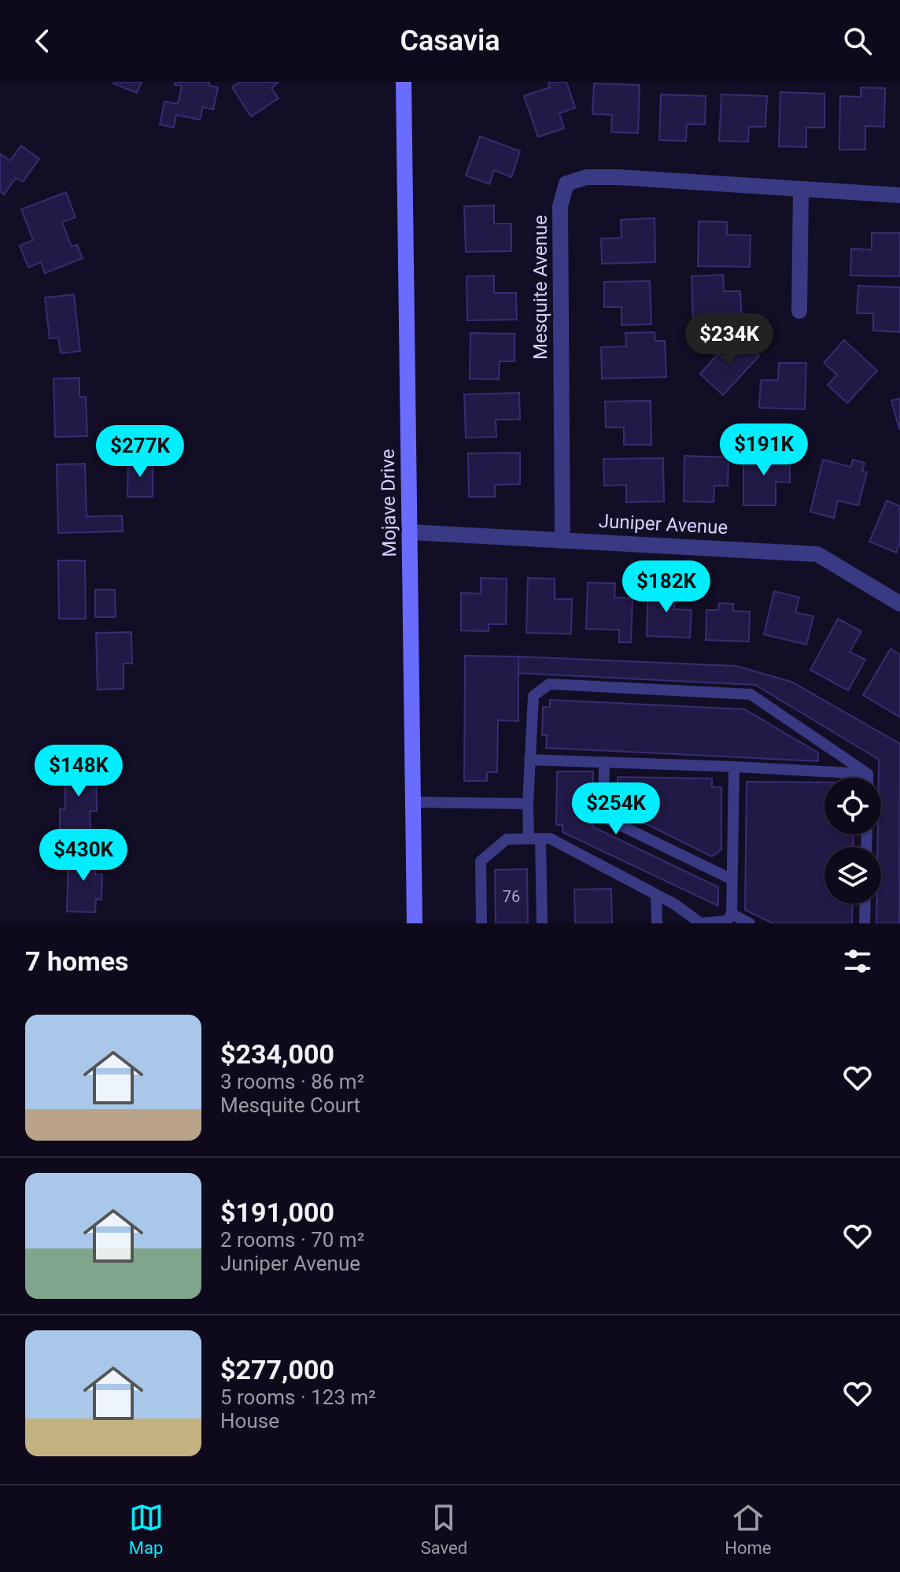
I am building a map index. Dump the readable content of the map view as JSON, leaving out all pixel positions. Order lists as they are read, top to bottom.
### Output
{
  "streets": {
    "main road": ["Mojave Drive"],
    "street": ["Mesquite Avenue", "Juniper Avenue"]
  },
  "crossings": [
    ["Mesquite Avenue", "Juniper Avenue"],
    ["Mojave Drive", "Juniper Avenue"]
  ],
  "house_numbers": ["76"],
  "page": {
    "header": "Casavia",
    "price": [
      "$234K",
      "$191K",
      "$277K",
      "$182K",
      "$148K",
      "$254K",
      "$430K"
    ],
    "heading": "7 homes",
    "list": [
      {
        "name": "$234,000",
        "note": "3 rooms · 86 m² · Mesquite Court"
      },
      {
        "name": "$191,000",
        "note": "2 rooms · 70 m² · Juniper Avenue"
      },
      {
        "name": "$277,000",
        "note": "5 rooms · 123 m² · House"
      }
    ],
    "tabs": ["Map", "Saved", "Home"]
  }
}
